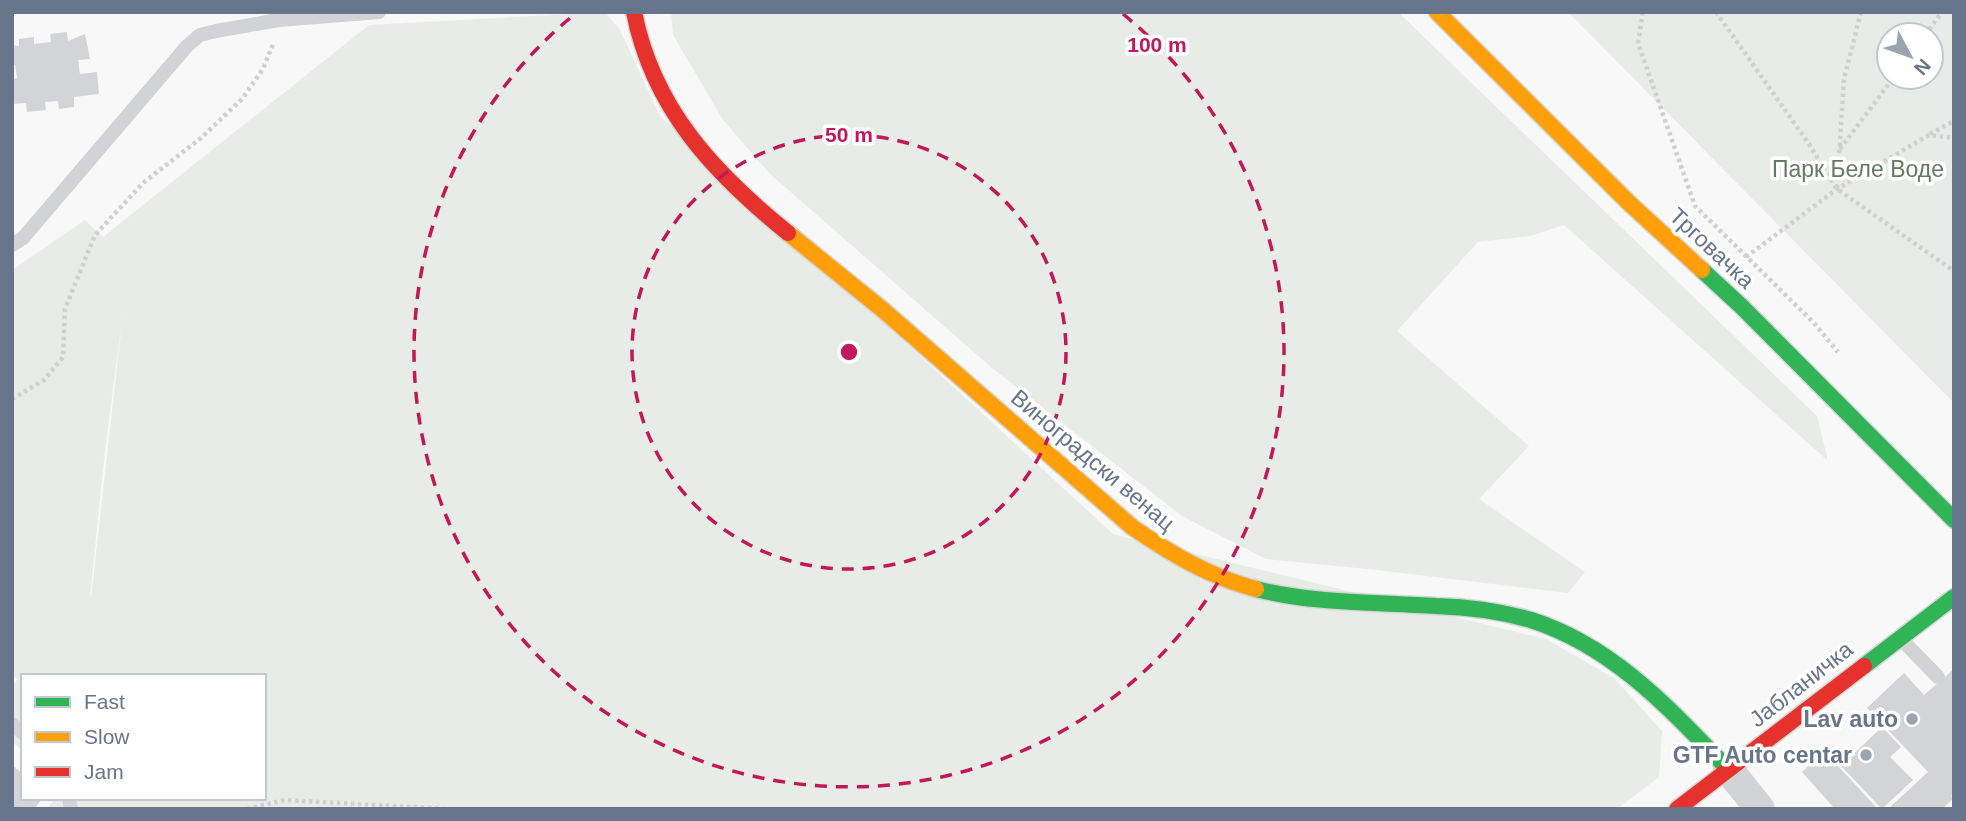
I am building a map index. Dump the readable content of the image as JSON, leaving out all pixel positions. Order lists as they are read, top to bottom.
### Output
{
  "streets": {
    "street": ["Трговачка", "Виноградски венац", "Јабланичка"]
  },
  "crossings": [
    ["Виноградски венац", "Јабланичка"]
  ],
  "parks": ["Парк Беле Воде"],
  "places": ["Lav auto", "GTF Auto centar"],
  "legend": ["Fast", "Slow", "Jam"],
  "north": "bottom right",
  "rings": ["100 m", "50 m"]
}
